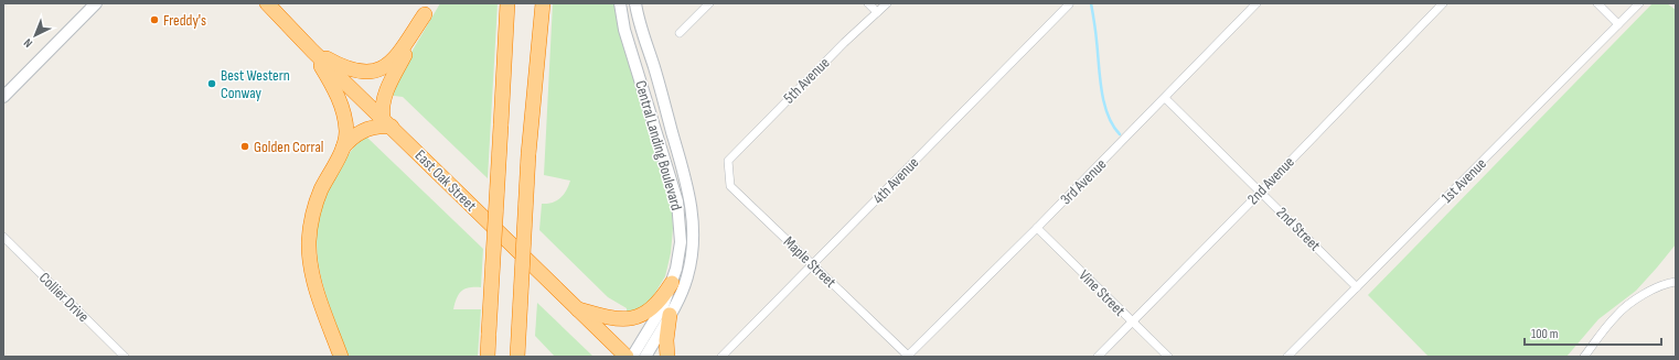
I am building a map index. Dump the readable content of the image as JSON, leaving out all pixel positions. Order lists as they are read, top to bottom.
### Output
{
  "streets": {
    "highway": ["East Oak Street"],
    "street": [
      "5th Avenue",
      "Central Landing Boulevard",
      "4th Avenue",
      "2nd Avenue",
      "1st Avenue",
      "3rd Avenue",
      "2nd Street",
      "Maple Street",
      "Vine Street",
      "Collier Drive"
    ]
  },
  "crossings": [
    ["5th Avenue", "Maple Street"],
    ["4th Avenue", "Maple Street"],
    ["2nd Avenue", "2nd Street"],
    ["2nd Avenue", "Vine Street"],
    ["1st Avenue", "2nd Street"],
    ["3rd Avenue", "2nd Street"],
    ["3rd Avenue", "Maple Street"],
    ["3rd Avenue", "Vine Street"]
  ],
  "places": ["Freddy's", "Best Western Conway", "Golden Corral"],
  "scale_bar": "100 m",
  "north": "bottom left"
}
